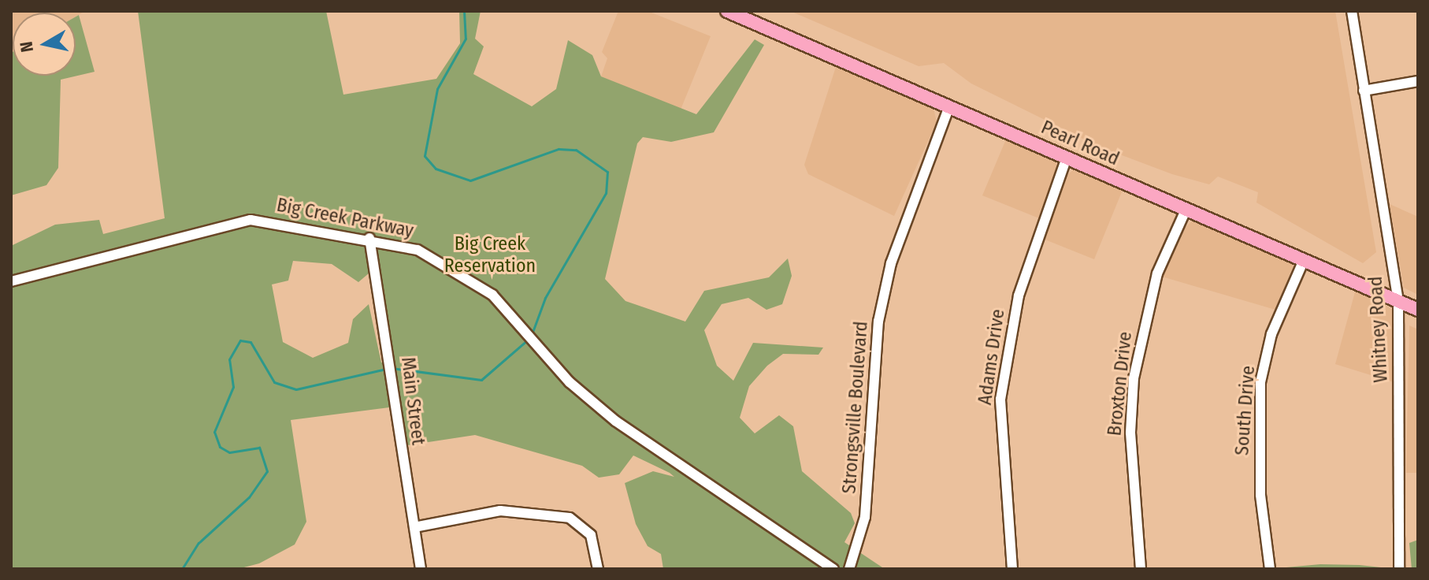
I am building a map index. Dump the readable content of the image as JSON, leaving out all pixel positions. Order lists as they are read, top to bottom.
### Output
{
  "streets": {
    "main road": ["Pearl Road"],
    "street": [
      "Big Creek Parkway",
      "Whitney Road",
      "Adams Drive",
      "Broxton Drive",
      "Main Street",
      "Strongsville Boulevard",
      "South Drive"
    ]
  },
  "crossings": [
    ["Pearl Road", "Whitney Road"],
    ["Pearl Road", "Adams Drive"],
    ["Pearl Road", "Broxton Drive"],
    ["Pearl Road", "Strongsville Boulevard"],
    ["Pearl Road", "South Drive"],
    ["Big Creek Parkway", "Main Street"]
  ],
  "parks": ["Big Creek Reservation"],
  "north": "left"
}
